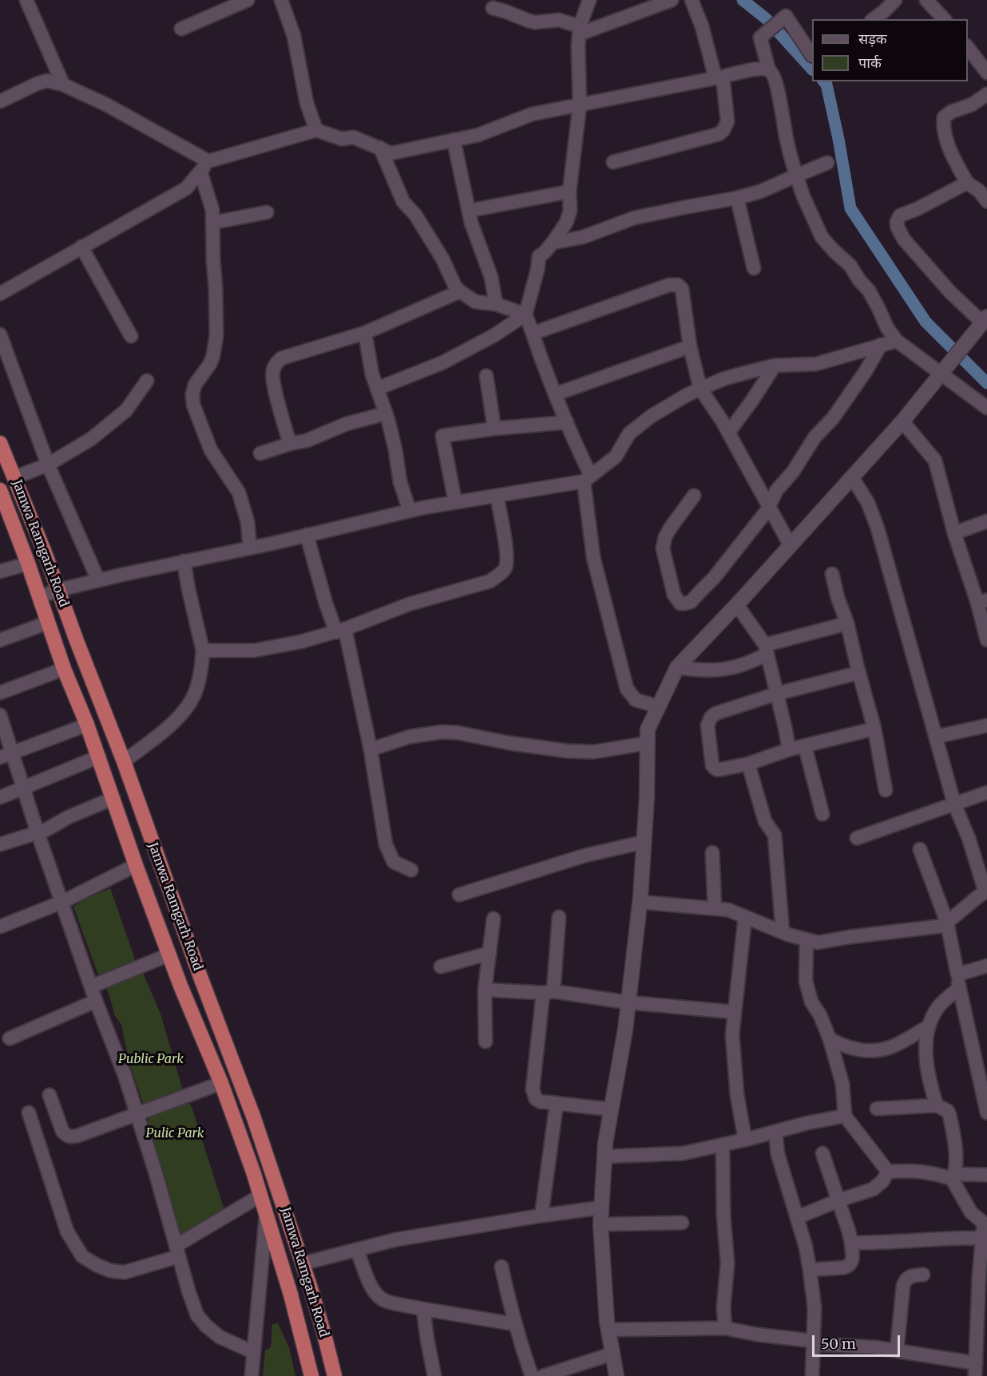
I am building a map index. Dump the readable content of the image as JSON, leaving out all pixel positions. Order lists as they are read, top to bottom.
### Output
{
  "streets": {
    "highway": ["Jamwa Ramgarh Road"]
  },
  "parks": ["Public Park", "Pulic Park"],
  "legend": ["सड़क", "पार्क"],
  "scale_bar": "50 m"
}
